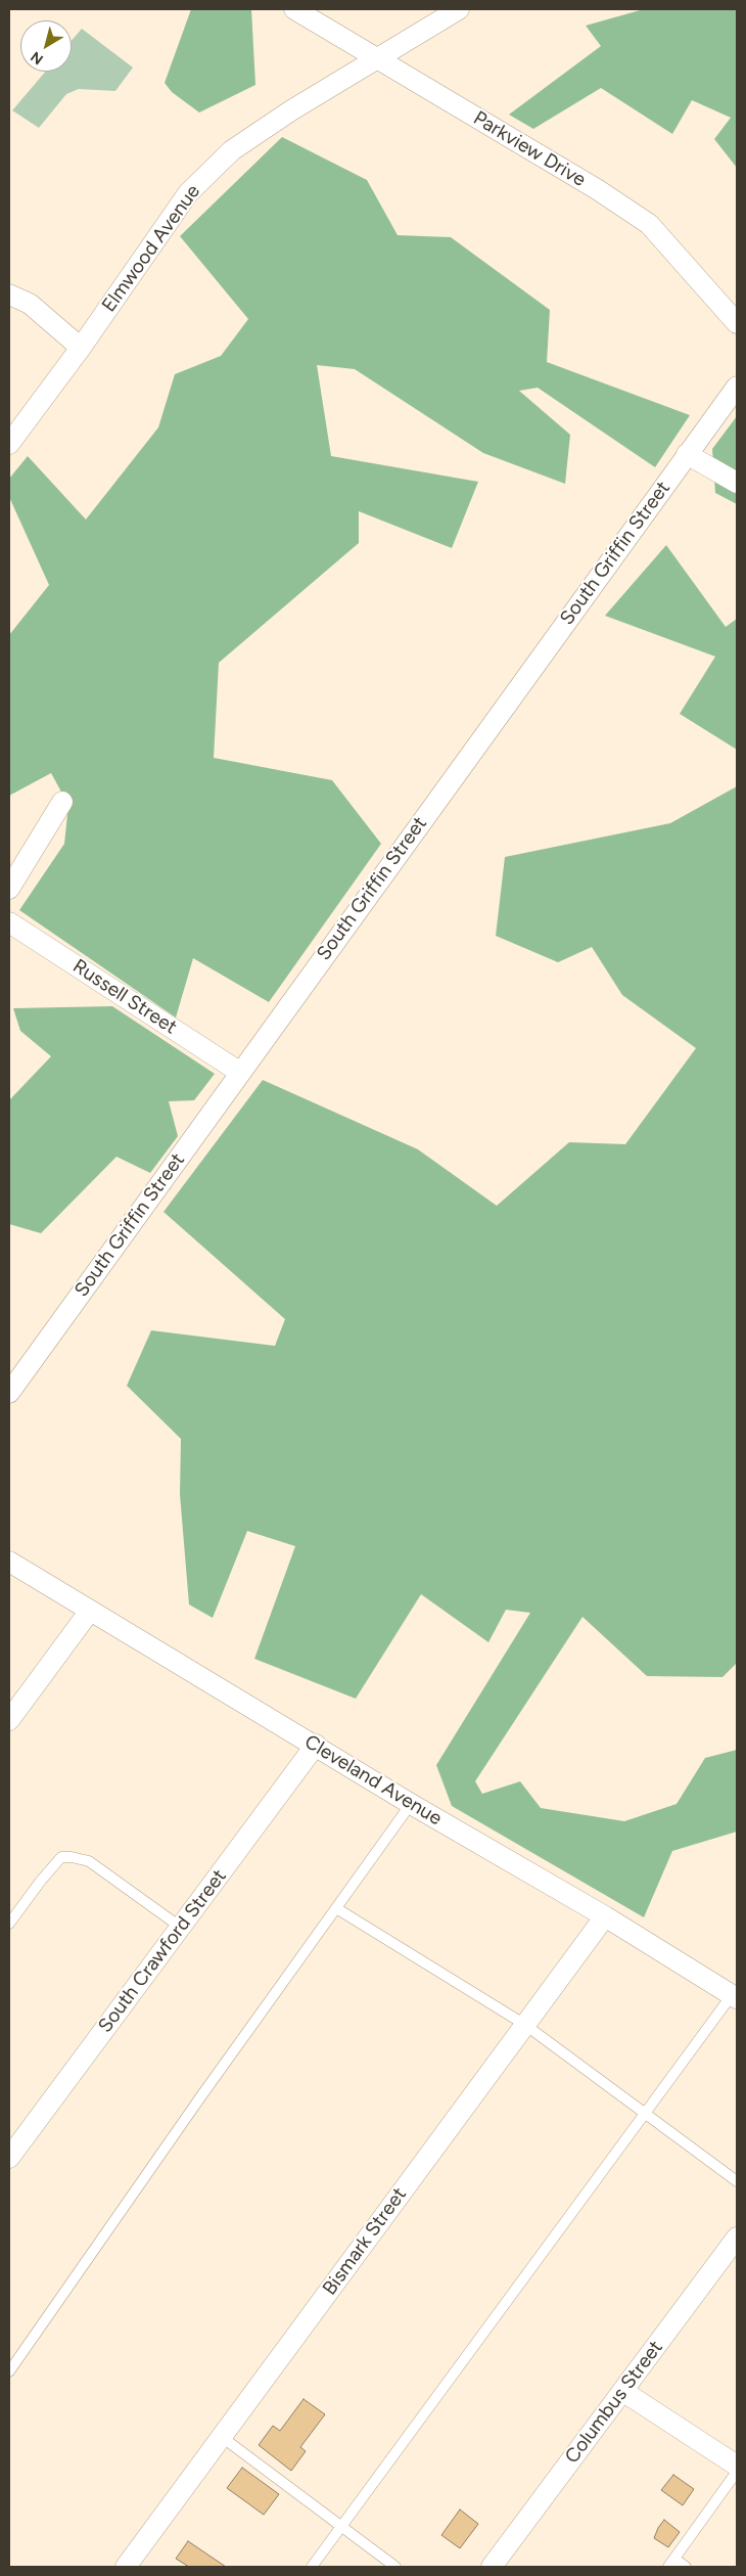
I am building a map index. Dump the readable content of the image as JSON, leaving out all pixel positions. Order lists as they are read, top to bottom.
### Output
{
  "streets": {
    "street": [
      "Parkview Drive",
      "Elmwood Avenue",
      "South Griffin Street",
      "Russell Street",
      "Cleveland Avenue",
      "South Crawford Street",
      "Bismark Street",
      "Columbus Street"
    ]
  },
  "crossings": [
    ["Parkview Drive", "Elmwood Avenue"],
    ["South Griffin Street", "Russell Street"],
    ["Cleveland Avenue", "South Crawford Street"],
    ["Cleveland Avenue", "Bismark Street"]
  ],
  "north": "bottom left"
}
